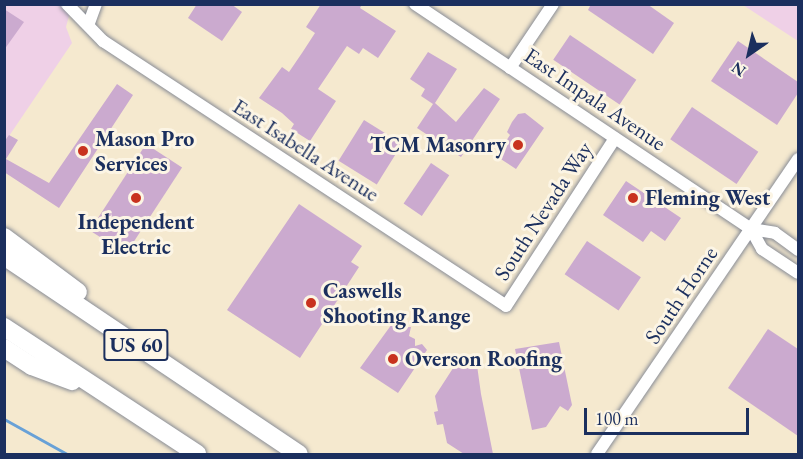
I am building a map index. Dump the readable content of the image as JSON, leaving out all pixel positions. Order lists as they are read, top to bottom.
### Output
{
  "streets": {
    "highway": ["US 60"],
    "street": [
      "East Impala Avenue",
      "East Isabella Avenue",
      "South Nevada Way",
      "South Horne"
    ]
  },
  "crossings": [
    ["East Impala Avenue", "South Nevada Way"],
    ["East Impala Avenue", "South Horne"],
    ["East Isabella Avenue", "South Nevada Way"]
  ],
  "places": [
    "TCM Masonry",
    "Mason Pro Services",
    "Independent Electric",
    "Fleming West",
    "Caswells Shooting Range",
    "Overson Roofing"
  ],
  "scale_bar": "100 m",
  "north": "bottom left"
}
